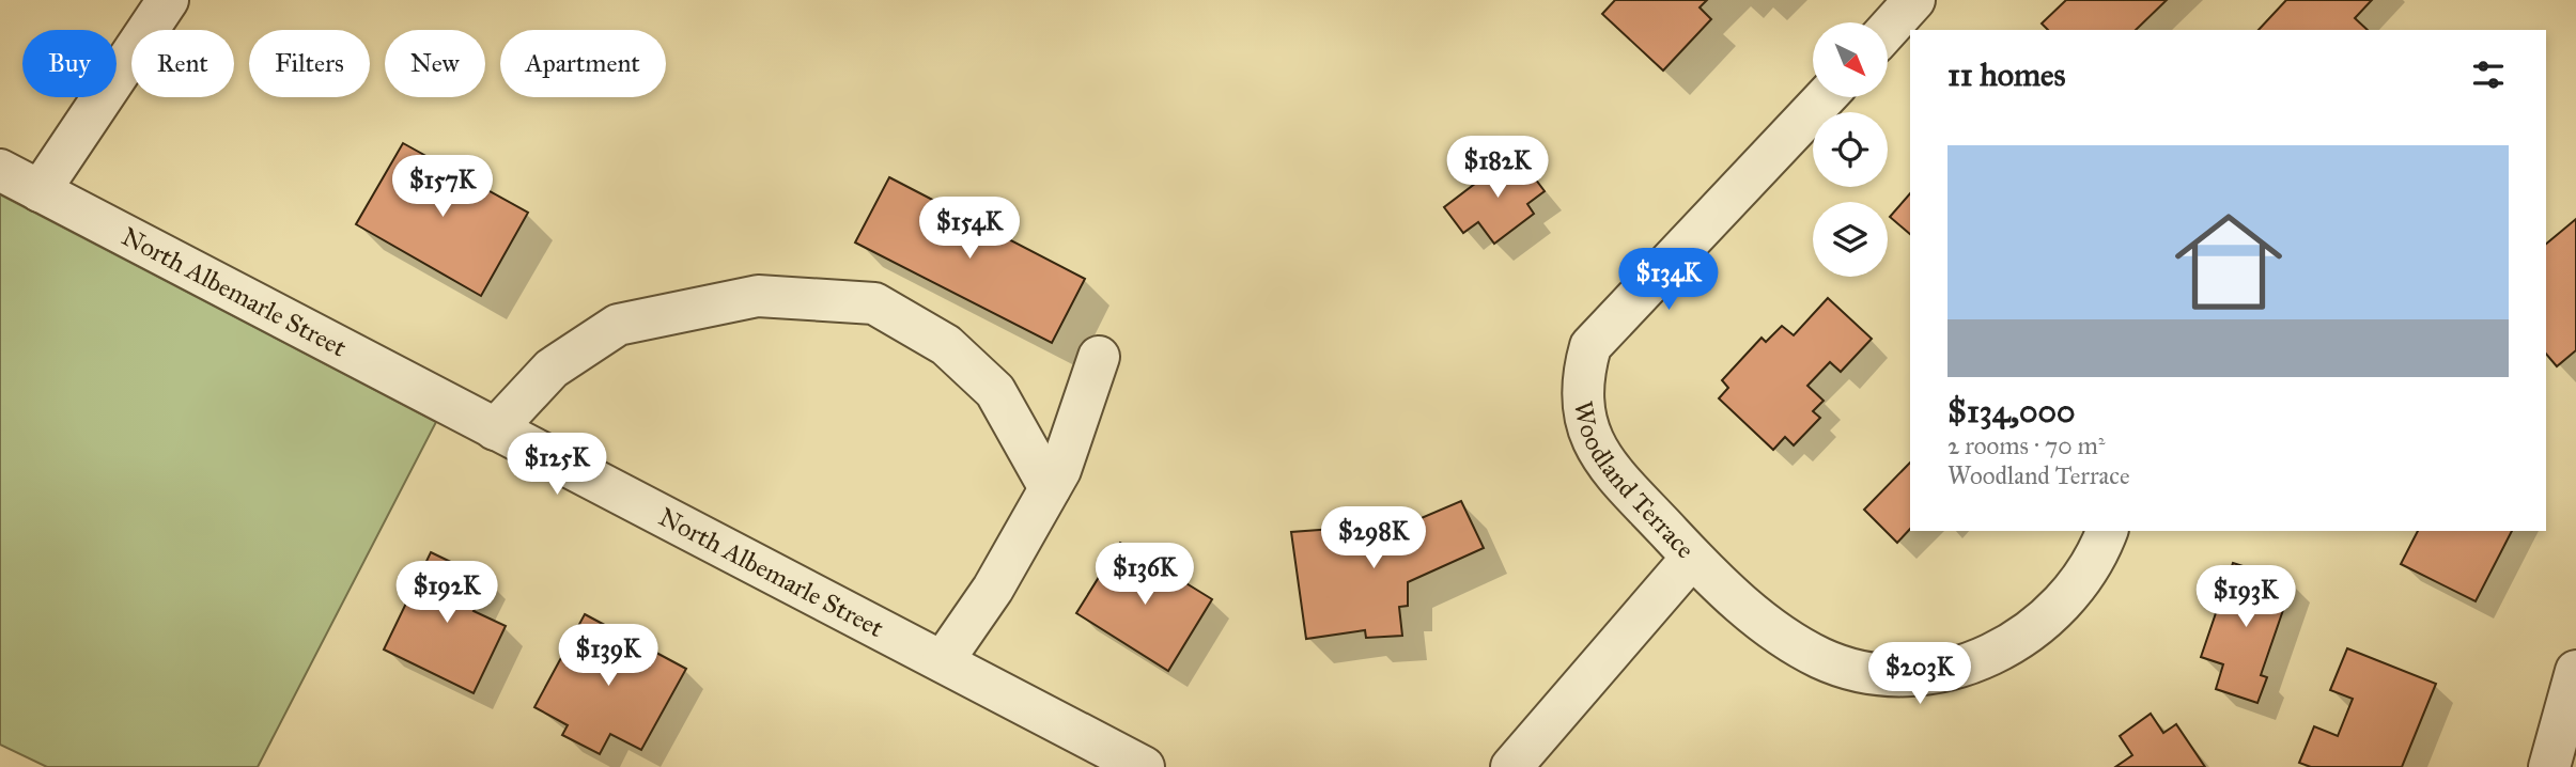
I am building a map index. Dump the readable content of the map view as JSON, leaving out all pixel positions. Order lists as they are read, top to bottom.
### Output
{
  "streets": {
    "street": ["North Albemarle Street", "Woodland Terrace"]
  },
  "north": "bottom right",
  "page": {
    "chip": [
      "Buy",
      "Rent",
      "Filters",
      "New",
      "Apartment"
    ],
    "heading": "11 homes",
    "list": [
      {
        "name": "$134,000",
        "note": "2 rooms · 70 m² · Woodland Terrace"
      }
    ],
    "price": [
      "$182K",
      "$157K",
      "$154K",
      "$134K",
      "$125K",
      "$298K",
      "$136K",
      "$192K",
      "$193K",
      "$139K",
      "$203K"
    ]
  }
}
